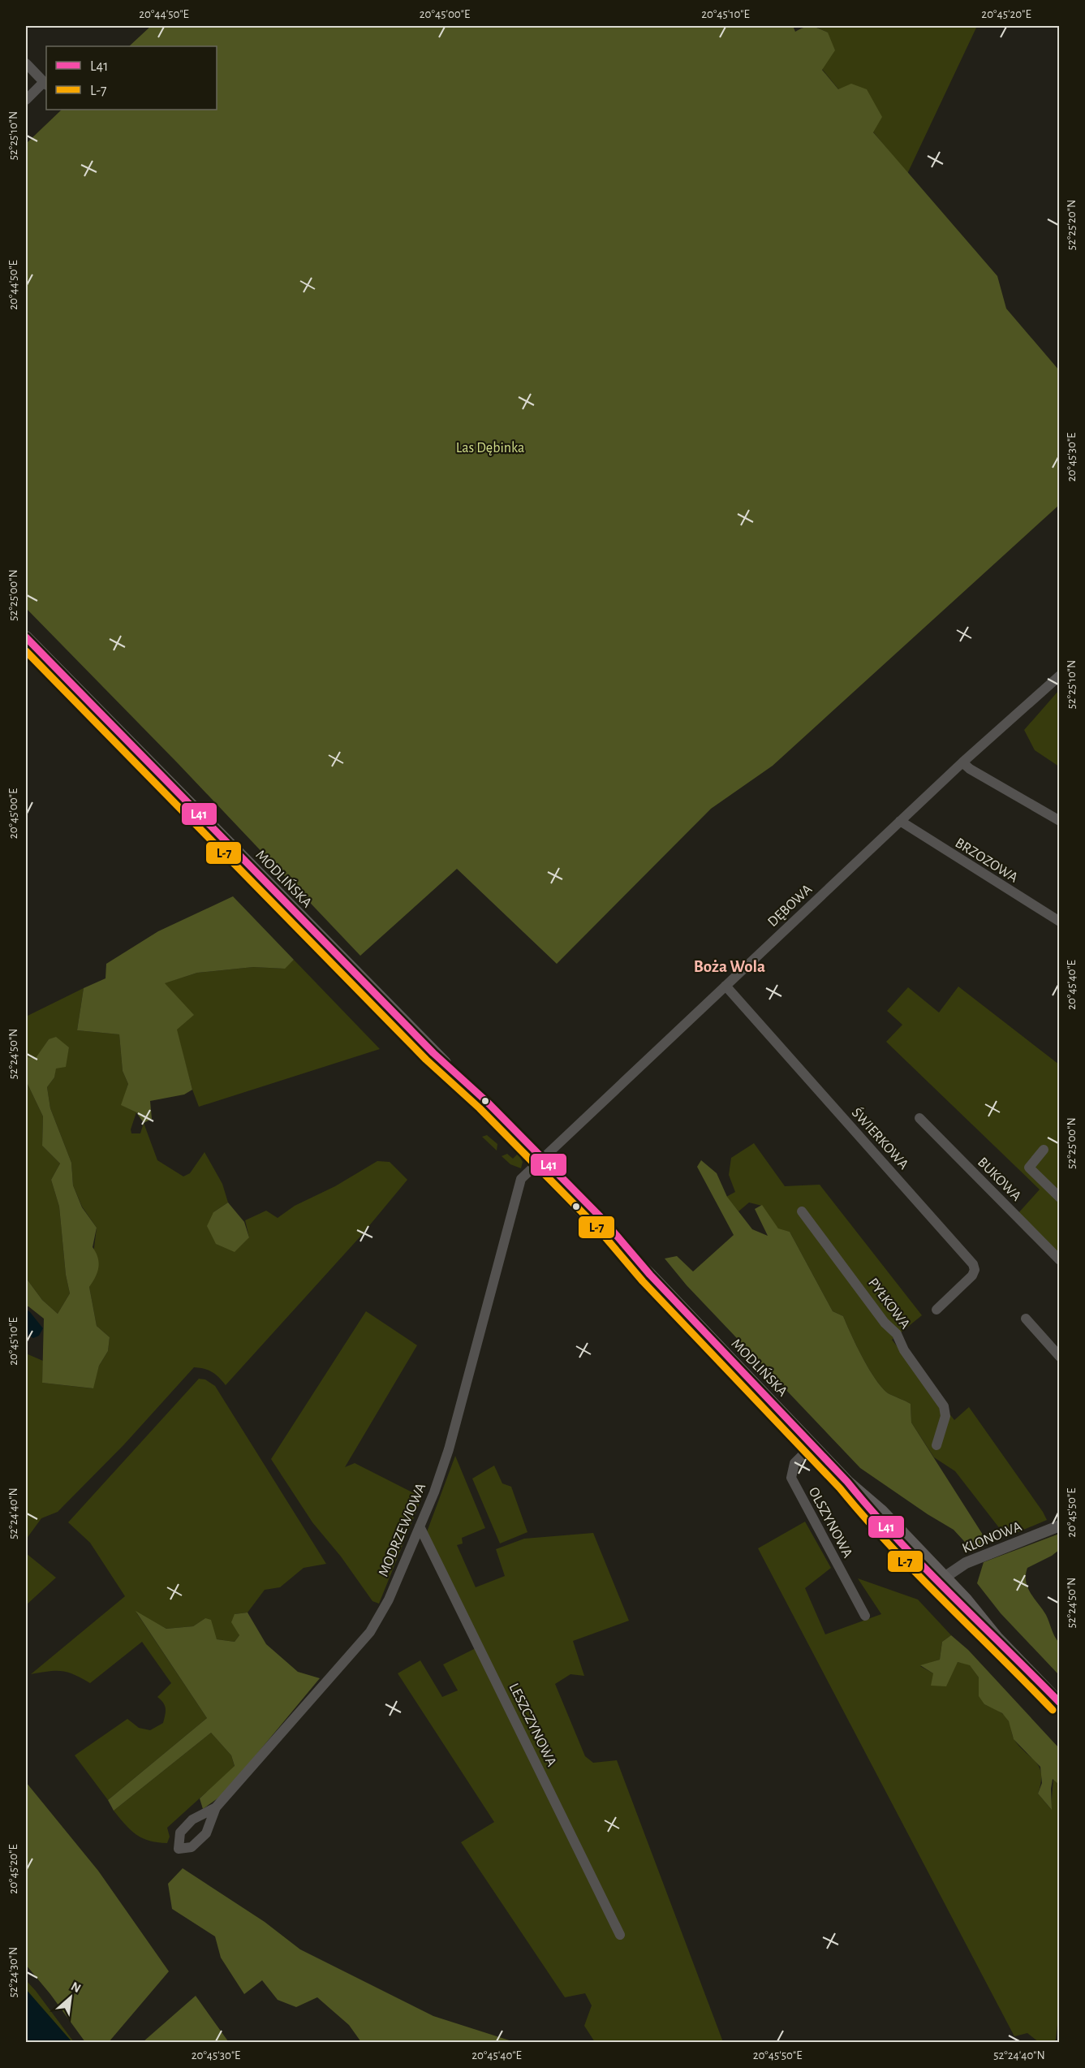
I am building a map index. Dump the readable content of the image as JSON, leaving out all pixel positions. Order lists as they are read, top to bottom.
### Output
{
  "streets": {
    "main road": ["MODLIŃSKA"],
    "street": [
      "BRZOZOWA",
      "DĘBOWA",
      "ŚWIERKOWA",
      "BUKOWA",
      "PYŁKOWA",
      "OLSZYNOWA",
      "MODRZEWIOWA",
      "KLONOWA",
      "LESZCZYNOWA"
    ]
  },
  "crossings": [
    ["BRZOZOWA", "DĘBOWA"],
    ["MODLIŃSKA", "DĘBOWA"],
    ["MODLIŃSKA", "OLSZYNOWA"],
    ["MODLIŃSKA", "MODRZEWIOWA"],
    ["MODLIŃSKA", "KLONOWA"],
    ["DĘBOWA", "ŚWIERKOWA"],
    ["DĘBOWA", "MODRZEWIOWA"],
    ["MODRZEWIOWA", "LESZCZYNOWA"]
  ],
  "districts": ["Boża Wola"],
  "parks": ["Las Dębinka"],
  "lines": ["transit line L41", "transit line L-7"],
  "legend": ["L41", "L-7"],
  "north": "top right",
  "coordinates": [
    "20°44'50\"E",
    "20°45'00\"E",
    "20°45'10\"E",
    "20°45'20\"E",
    "52°25'10\"N",
    "52°25'20\"N",
    "20°45'30\"E",
    "52°25'00\"N",
    "20°45'40\"E",
    "52°24'50\"N",
    "20°45'50\"E",
    "52°24'40\"N",
    "52°24'30\"N"
  ]
}
